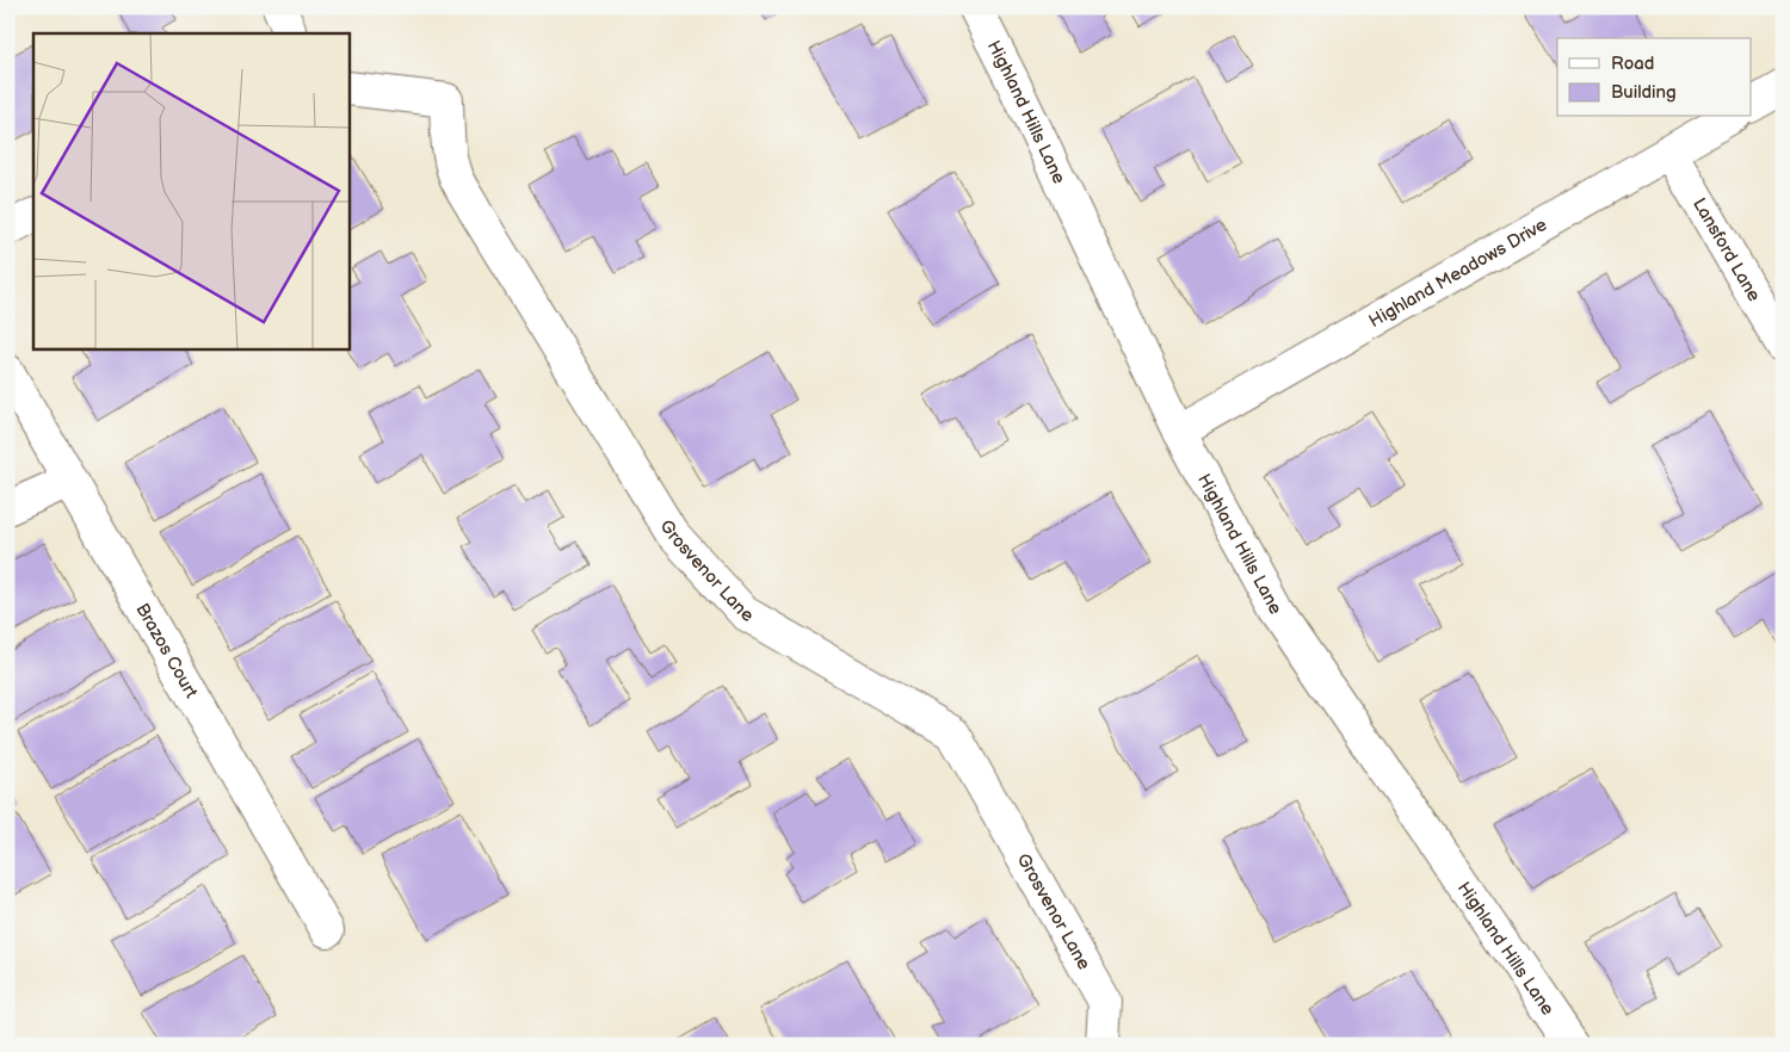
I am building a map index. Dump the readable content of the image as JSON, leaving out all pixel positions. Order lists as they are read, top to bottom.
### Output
{
  "streets": {
    "street": [
      "Highland Hills Lane",
      "Lansford Lane",
      "Highland Meadows Drive",
      "Grosvenor Lane",
      "Brazos Court"
    ]
  },
  "crossings": [
    ["Highland Hills Lane", "Highland Meadows Drive"],
    ["Lansford Lane", "Highland Meadows Drive"]
  ],
  "legend": ["Road", "Building"]
}
